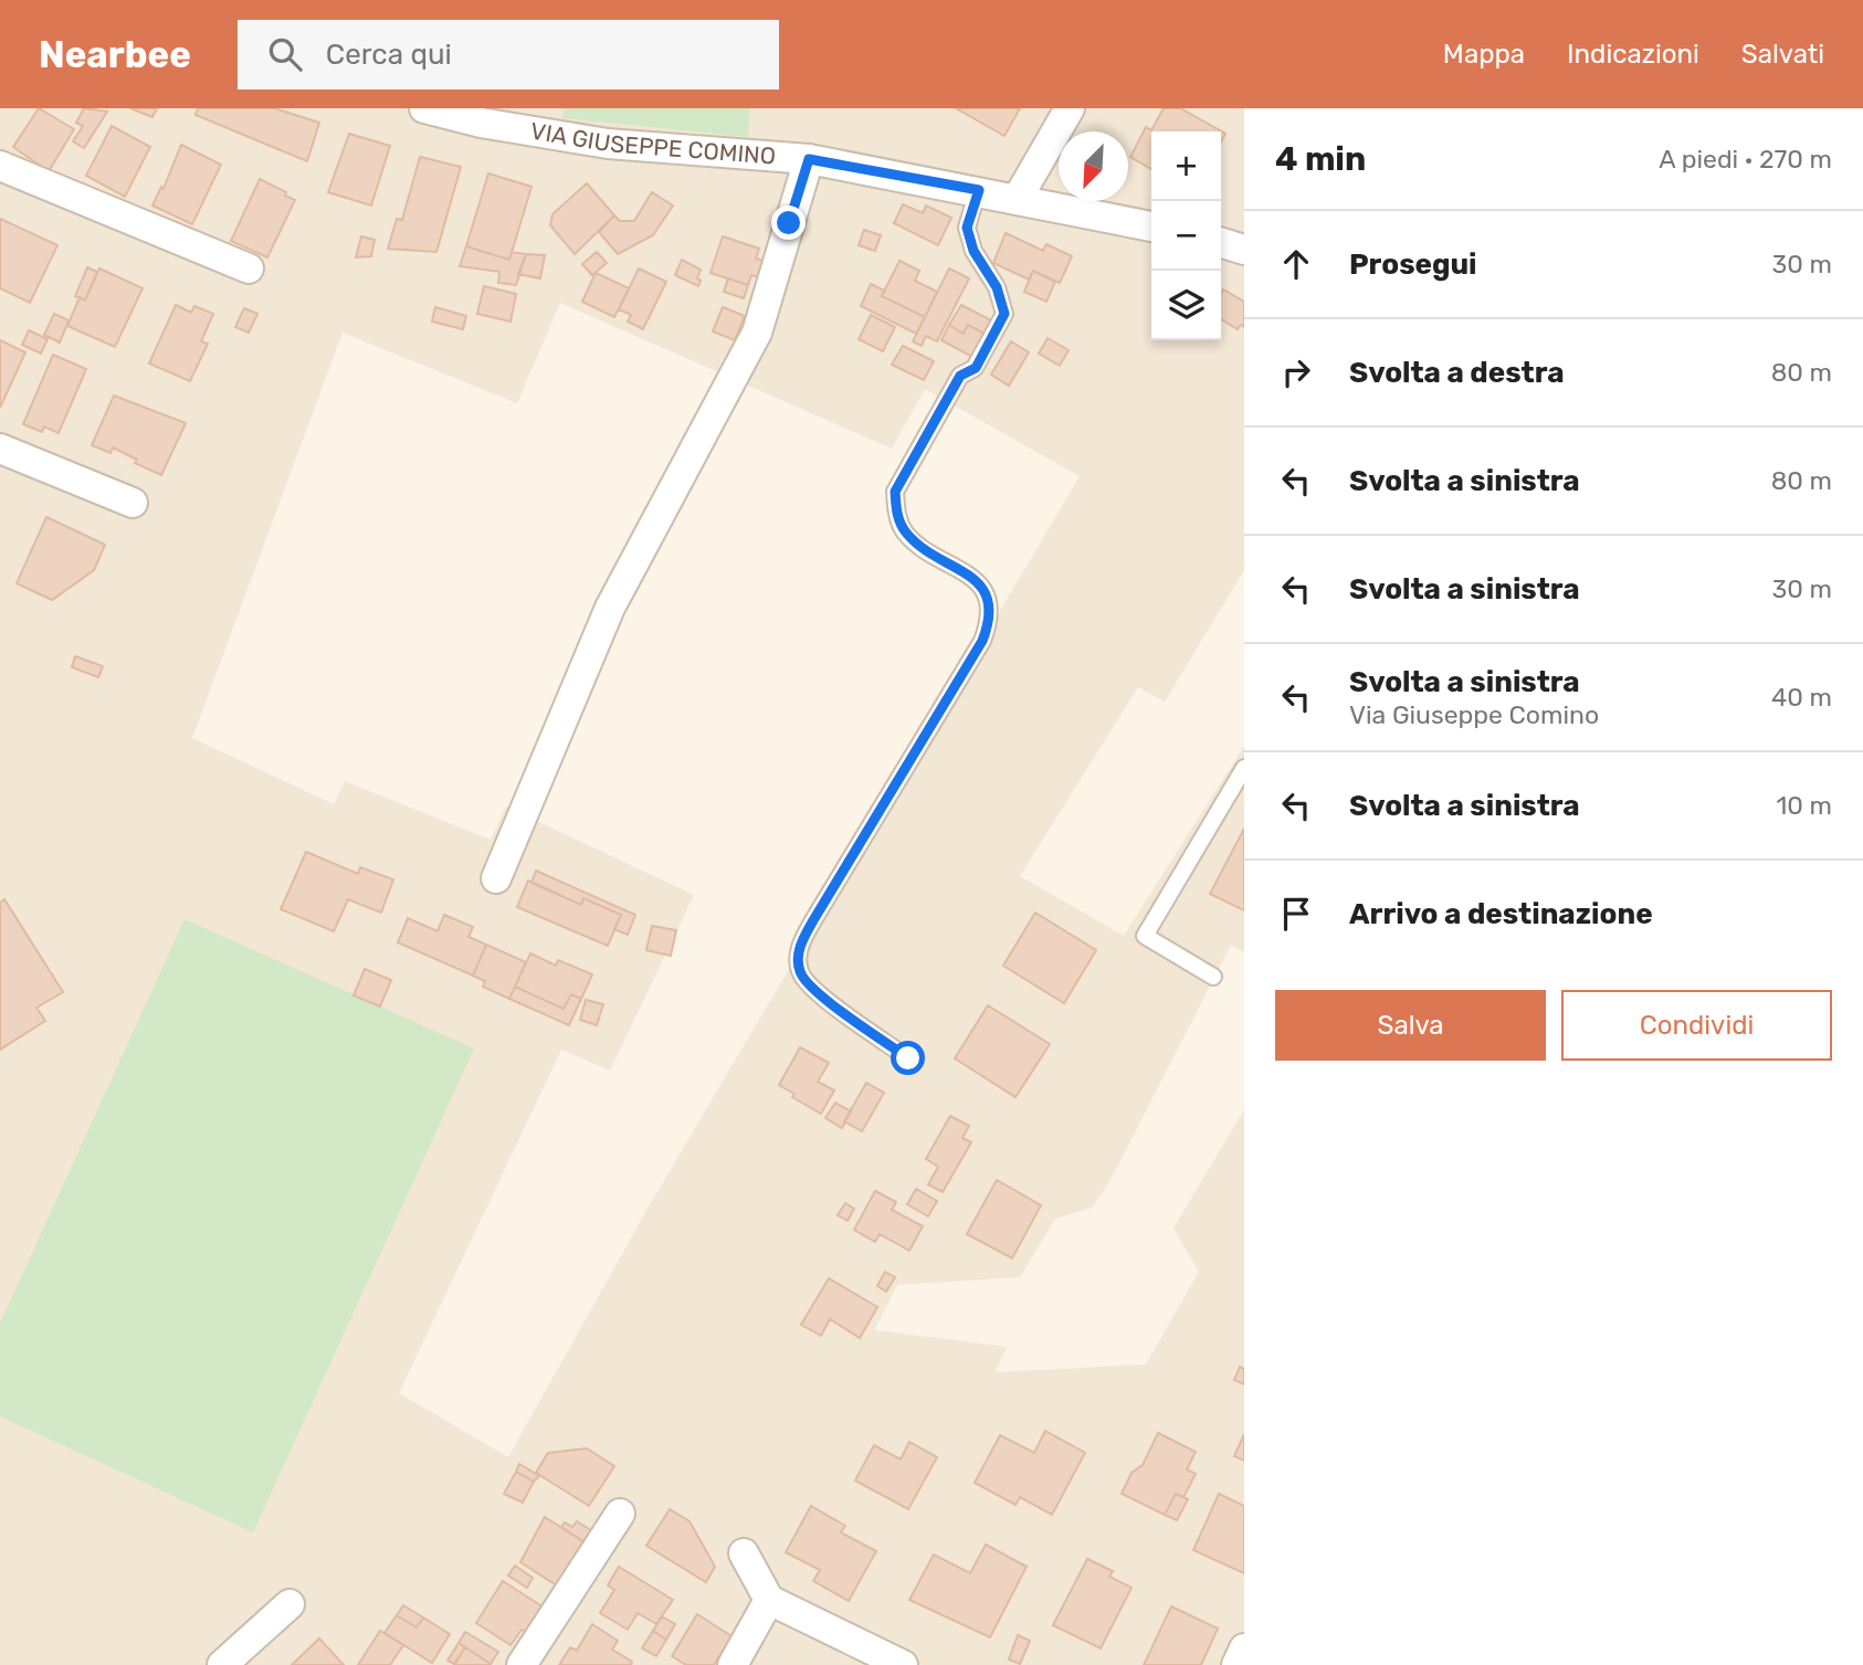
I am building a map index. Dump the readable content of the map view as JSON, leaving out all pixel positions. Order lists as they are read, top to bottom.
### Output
{
  "streets": {
    "street": ["VIA GIUSEPPE COMINO"]
  },
  "north": "bottom left",
  "page": {
    "header": "Nearbee",
    "search": "Cerca qui",
    "nav": ["Mappa", "Indicazioni", "Salvati"],
    "heading": ["4 min", "A piedi · 270 m"],
    "map_buttons": ["+", "−"],
    "list": [
      ["Prosegui", "30 m"],
      ["Svolta a destra", "80 m"],
      ["Svolta a sinistra", "80 m"],
      ["Svolta a sinistra", "30 m"],
      ["Svolta a sinistra", "Via Giuseppe Comino", "40 m"],
      ["Svolta a sinistra", "10 m"],
      "Arrivo a destinazione"
    ],
    "buttons": ["Salva", "Condividi"]
  }
}
